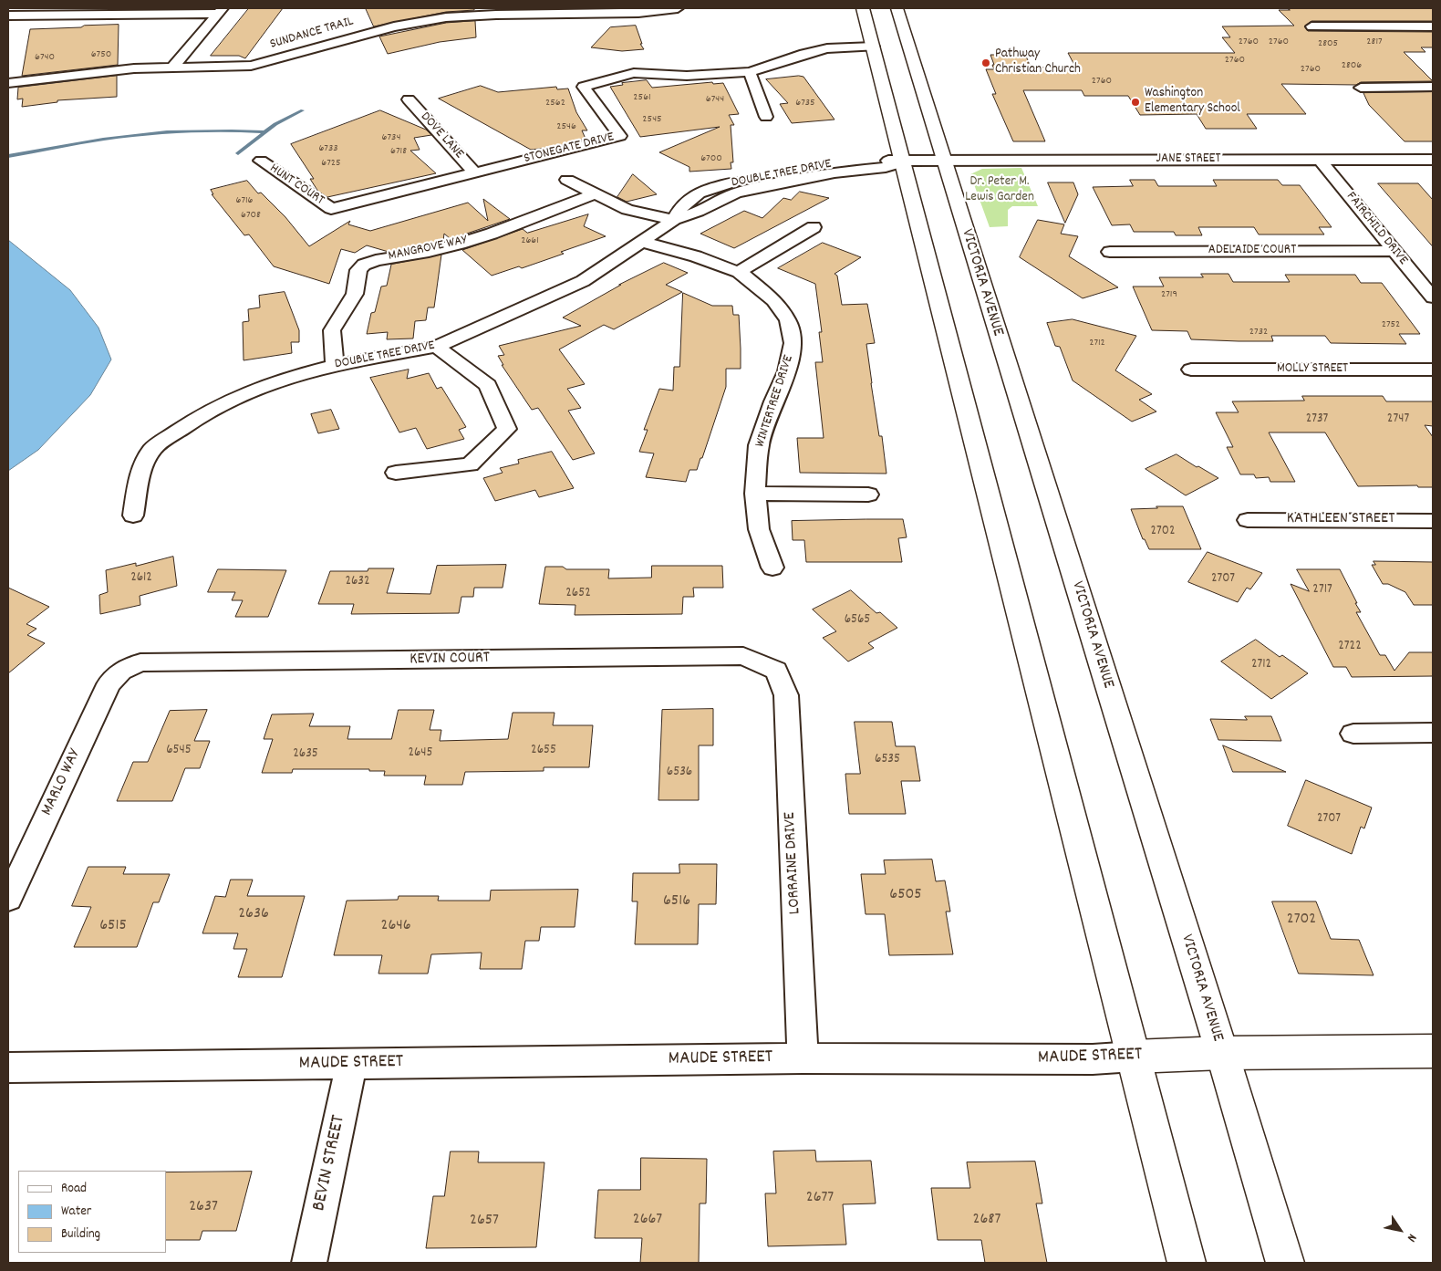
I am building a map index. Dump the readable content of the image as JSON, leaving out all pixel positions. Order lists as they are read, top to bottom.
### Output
{
  "streets": {
    "main road": ["VICTORIA AVENUE", "MAUDE STREET"],
    "street": [
      "SUNDANCE TRAIL",
      "DOVE LANE",
      "STONEGATE DRIVE",
      "JANE STREET",
      "DOUBLE TREE DRIVE",
      "HUNT COURT",
      "FAIRCHILD DRIVE",
      "MANGROVE WAY",
      "ADELAIDE COURT",
      "MOLLY STREET",
      "WINTERTREE DRIVE",
      "KATHLEEN STREET",
      "KEVIN COURT",
      "MARLO WAY",
      "LORRAINE DRIVE",
      "BEVIN STREET"
    ]
  },
  "crossings": [
    ["DOVE LANE", "STONEGATE DRIVE"],
    ["STONEGATE DRIVE", "HUNT COURT"],
    ["JANE STREET", "DOUBLE TREE DRIVE"],
    ["JANE STREET", "FAIRCHILD DRIVE"],
    ["JANE STREET", "VICTORIA AVENUE"],
    ["DOUBLE TREE DRIVE", "MANGROVE WAY"],
    ["DOUBLE TREE DRIVE", "VICTORIA AVENUE"],
    ["DOUBLE TREE DRIVE", "WINTERTREE DRIVE"],
    ["FAIRCHILD DRIVE", "ADELAIDE COURT"],
    ["VICTORIA AVENUE", "MAUDE STREET"],
    ["KEVIN COURT", "MARLO WAY"],
    ["KEVIN COURT", "LORRAINE DRIVE"],
    ["LORRAINE DRIVE", "MAUDE STREET"],
    ["MAUDE STREET", "BEVIN STREET"]
  ],
  "parks": ["Dr. Peter M. Lewis Garden"],
  "places": ["Pathway Christian Church", "Washington Elementary School"],
  "house_numbers": [
    "2760",
    "2760",
    "2817",
    "2805",
    "6750",
    "6740",
    "2760",
    "2806",
    "2760",
    "2760",
    "2561",
    "6744",
    "2562",
    "6735",
    "2545",
    "2546",
    "6734",
    "6733",
    "6718",
    "6700",
    "6725",
    "6716",
    "6708",
    "2661",
    "2719",
    "2752",
    "2732",
    "2712",
    "2737",
    "2747",
    "2702",
    "2612",
    "2707",
    "2632",
    "2717",
    "2652",
    "6565",
    "2722",
    "2712",
    "6545",
    "2655",
    "2645",
    "2635",
    "6535",
    "6536",
    "2707",
    "6505",
    "6516",
    "2636",
    "2702",
    "6515",
    "2646",
    "2677",
    "2637",
    "2667",
    "2687",
    "2657"
  ],
  "legend": ["Road", "Water", "Building"],
  "north": "bottom right"
}
